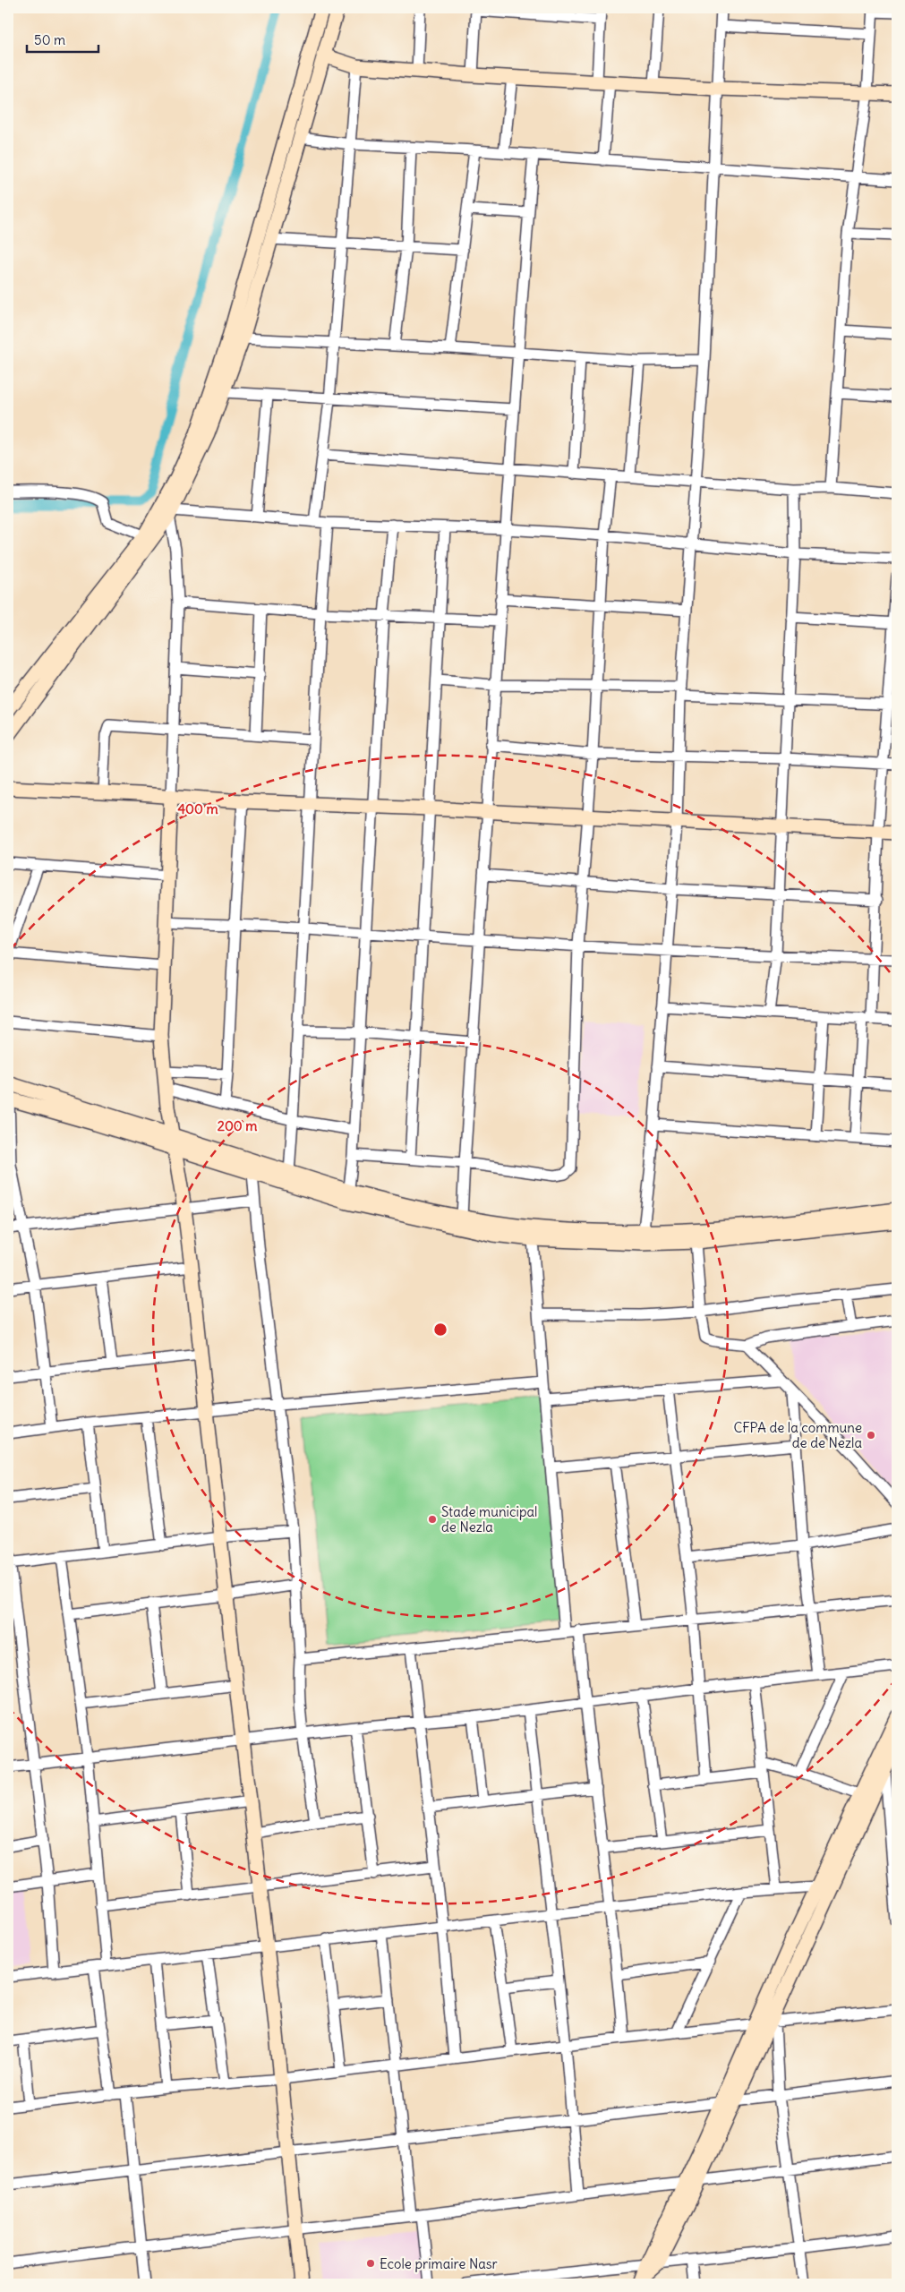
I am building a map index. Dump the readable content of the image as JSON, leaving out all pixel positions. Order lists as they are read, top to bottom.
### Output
{
  "places": ["CFPA de la commune de de Nezla", "Stade municipal de Nezla", "Ecole primaire Nasr"],
  "scale_bar": "50 m",
  "rings": ["400 m", "200 m"]
}
